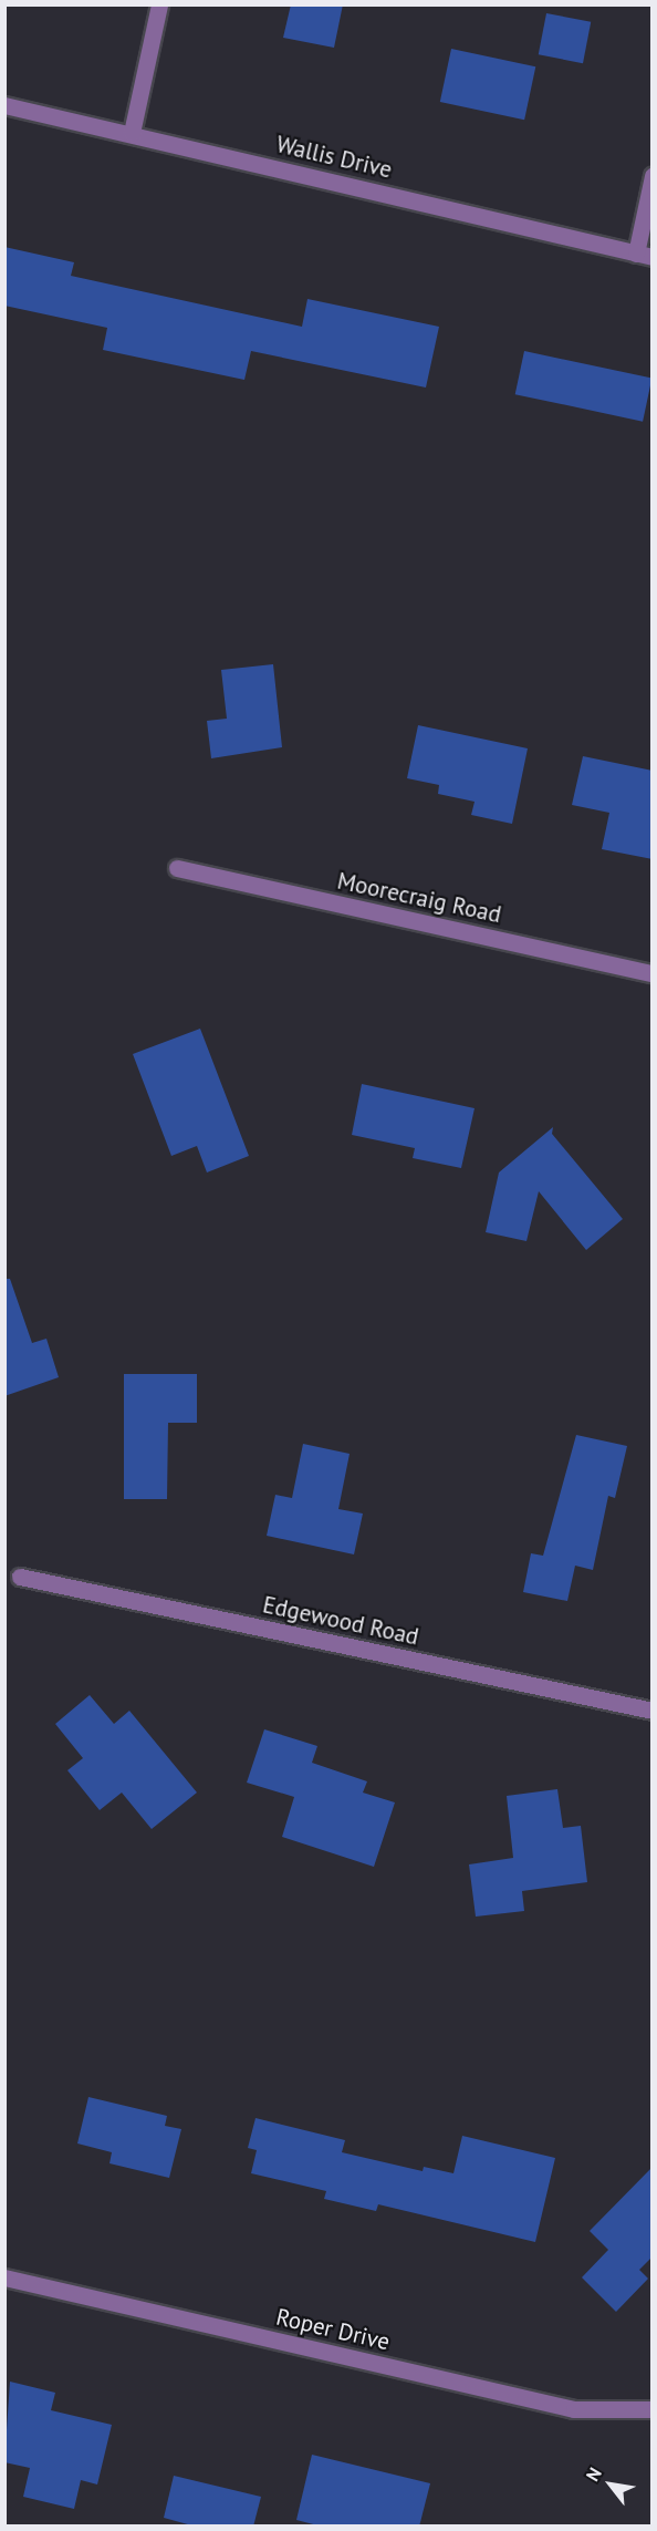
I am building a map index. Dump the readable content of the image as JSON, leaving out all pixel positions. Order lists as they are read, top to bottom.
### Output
{
  "streets": {
    "street": [
      "Wallis Drive",
      "Moorecraig Road",
      "Edgewood Road",
      "Roper Drive"
    ]
  },
  "north": "top left"
}
